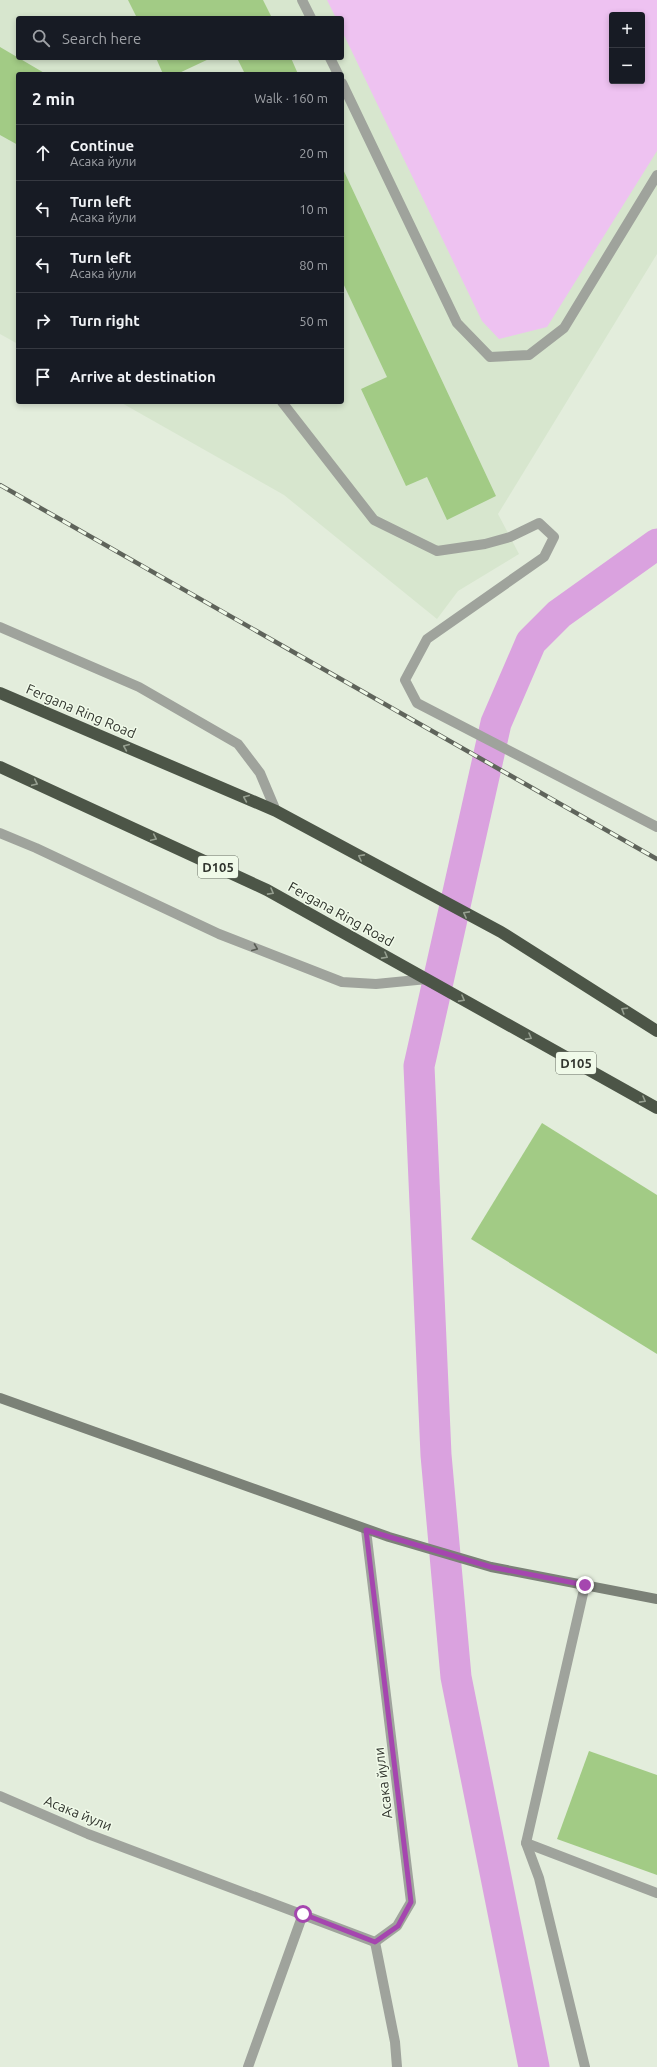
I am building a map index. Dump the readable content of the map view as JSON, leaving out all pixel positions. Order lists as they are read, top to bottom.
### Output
{
  "streets": {
    "highway": ["Fergana Ring Road", "D105"],
    "street": ["Асака йули"]
  },
  "page": {
    "map_buttons": ["+", "−"],
    "search": "Search here",
    "heading": ["2 min", "Walk · 160 m"],
    "list": [
      ["Continue", "Асака йули", "20 m"],
      ["Turn left", "Асака йули", "10 m"],
      ["Turn left", "Асака йули", "80 m"],
      ["Turn right", "50 m"],
      "Arrive at destination"
    ]
  }
}
